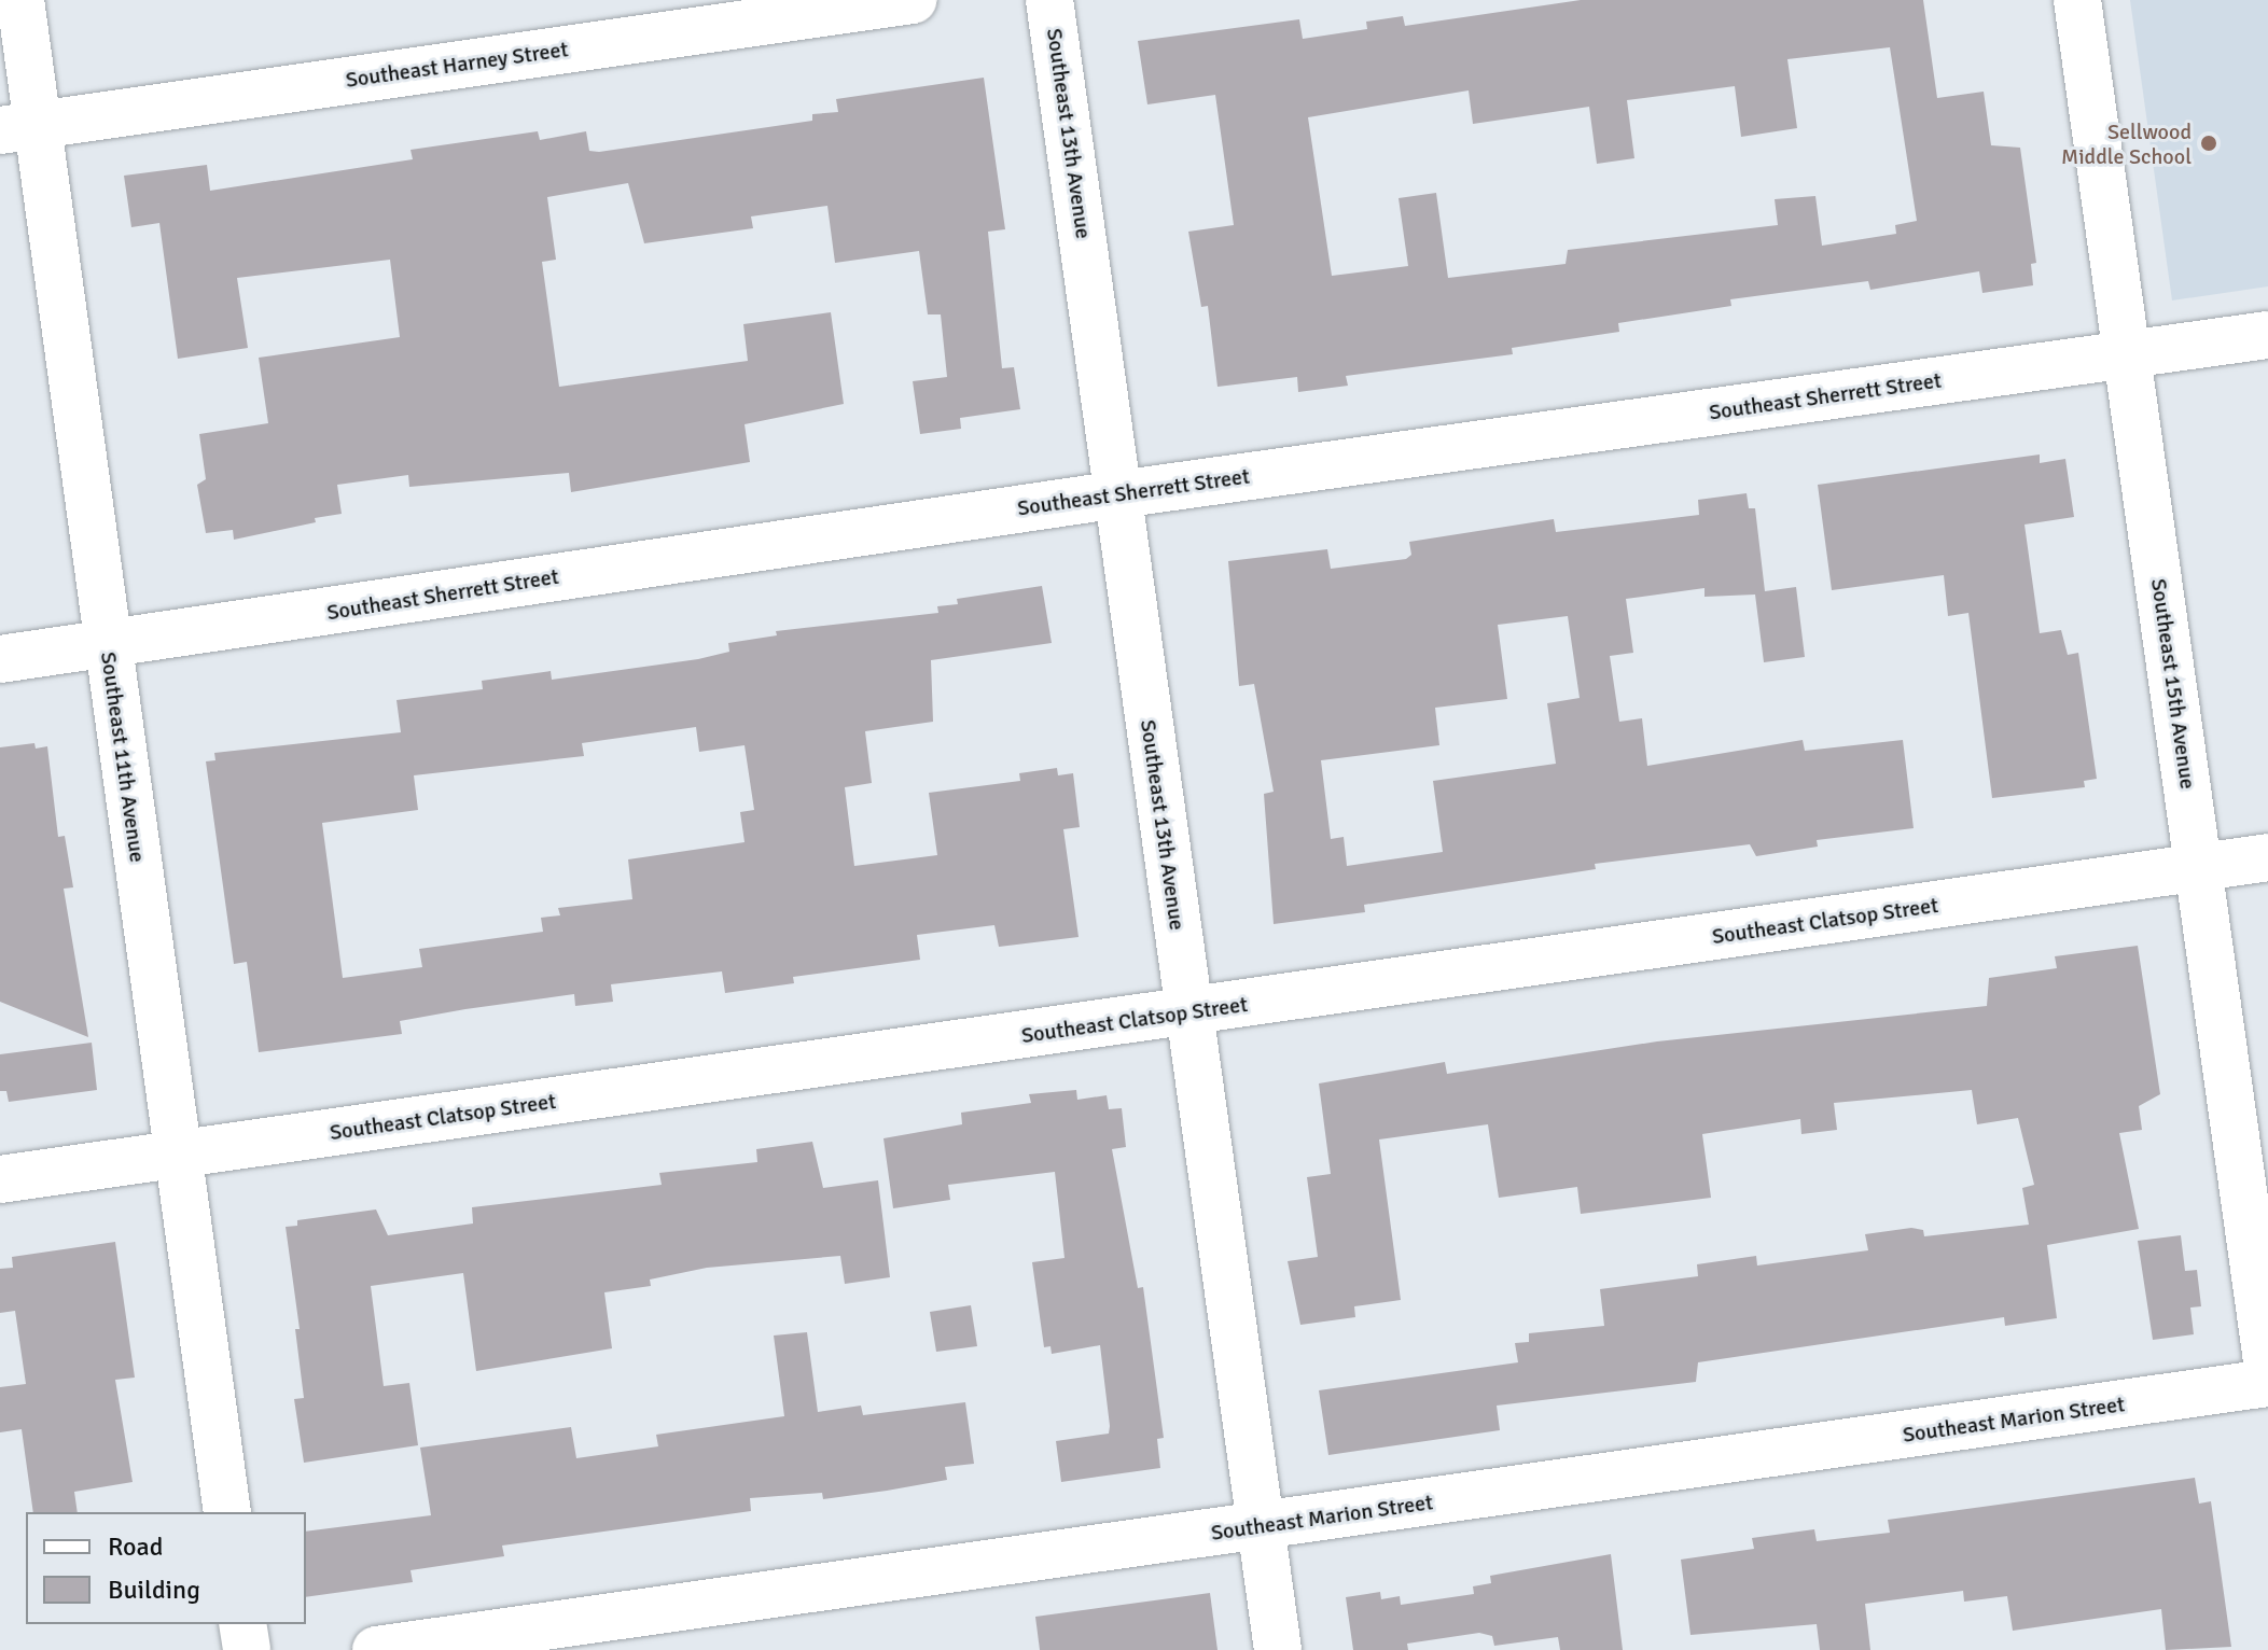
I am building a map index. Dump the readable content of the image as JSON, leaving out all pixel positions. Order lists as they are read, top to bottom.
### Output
{
  "streets": {
    "street": [
      "Southeast Harney Street",
      "Southeast 13th Avenue",
      "Southeast Sherrett Street",
      "Southeast 15th Avenue",
      "Southeast 11th Avenue",
      "Southeast Clatsop Street",
      "Southeast Marion Street"
    ]
  },
  "crossings": [
    ["Southeast Harney Street", "Southeast 11th Avenue"],
    ["Southeast 13th Avenue", "Southeast Sherrett Street"],
    ["Southeast 13th Avenue", "Southeast Clatsop Street"],
    ["Southeast 13th Avenue", "Southeast Marion Street"],
    ["Southeast Sherrett Street", "Southeast 15th Avenue"],
    ["Southeast Sherrett Street", "Southeast 11th Avenue"],
    ["Southeast 15th Avenue", "Southeast Clatsop Street"],
    ["Southeast 11th Avenue", "Southeast Clatsop Street"]
  ],
  "places": ["Sellwood Middle School"],
  "legend": ["Road", "Building"]
}
